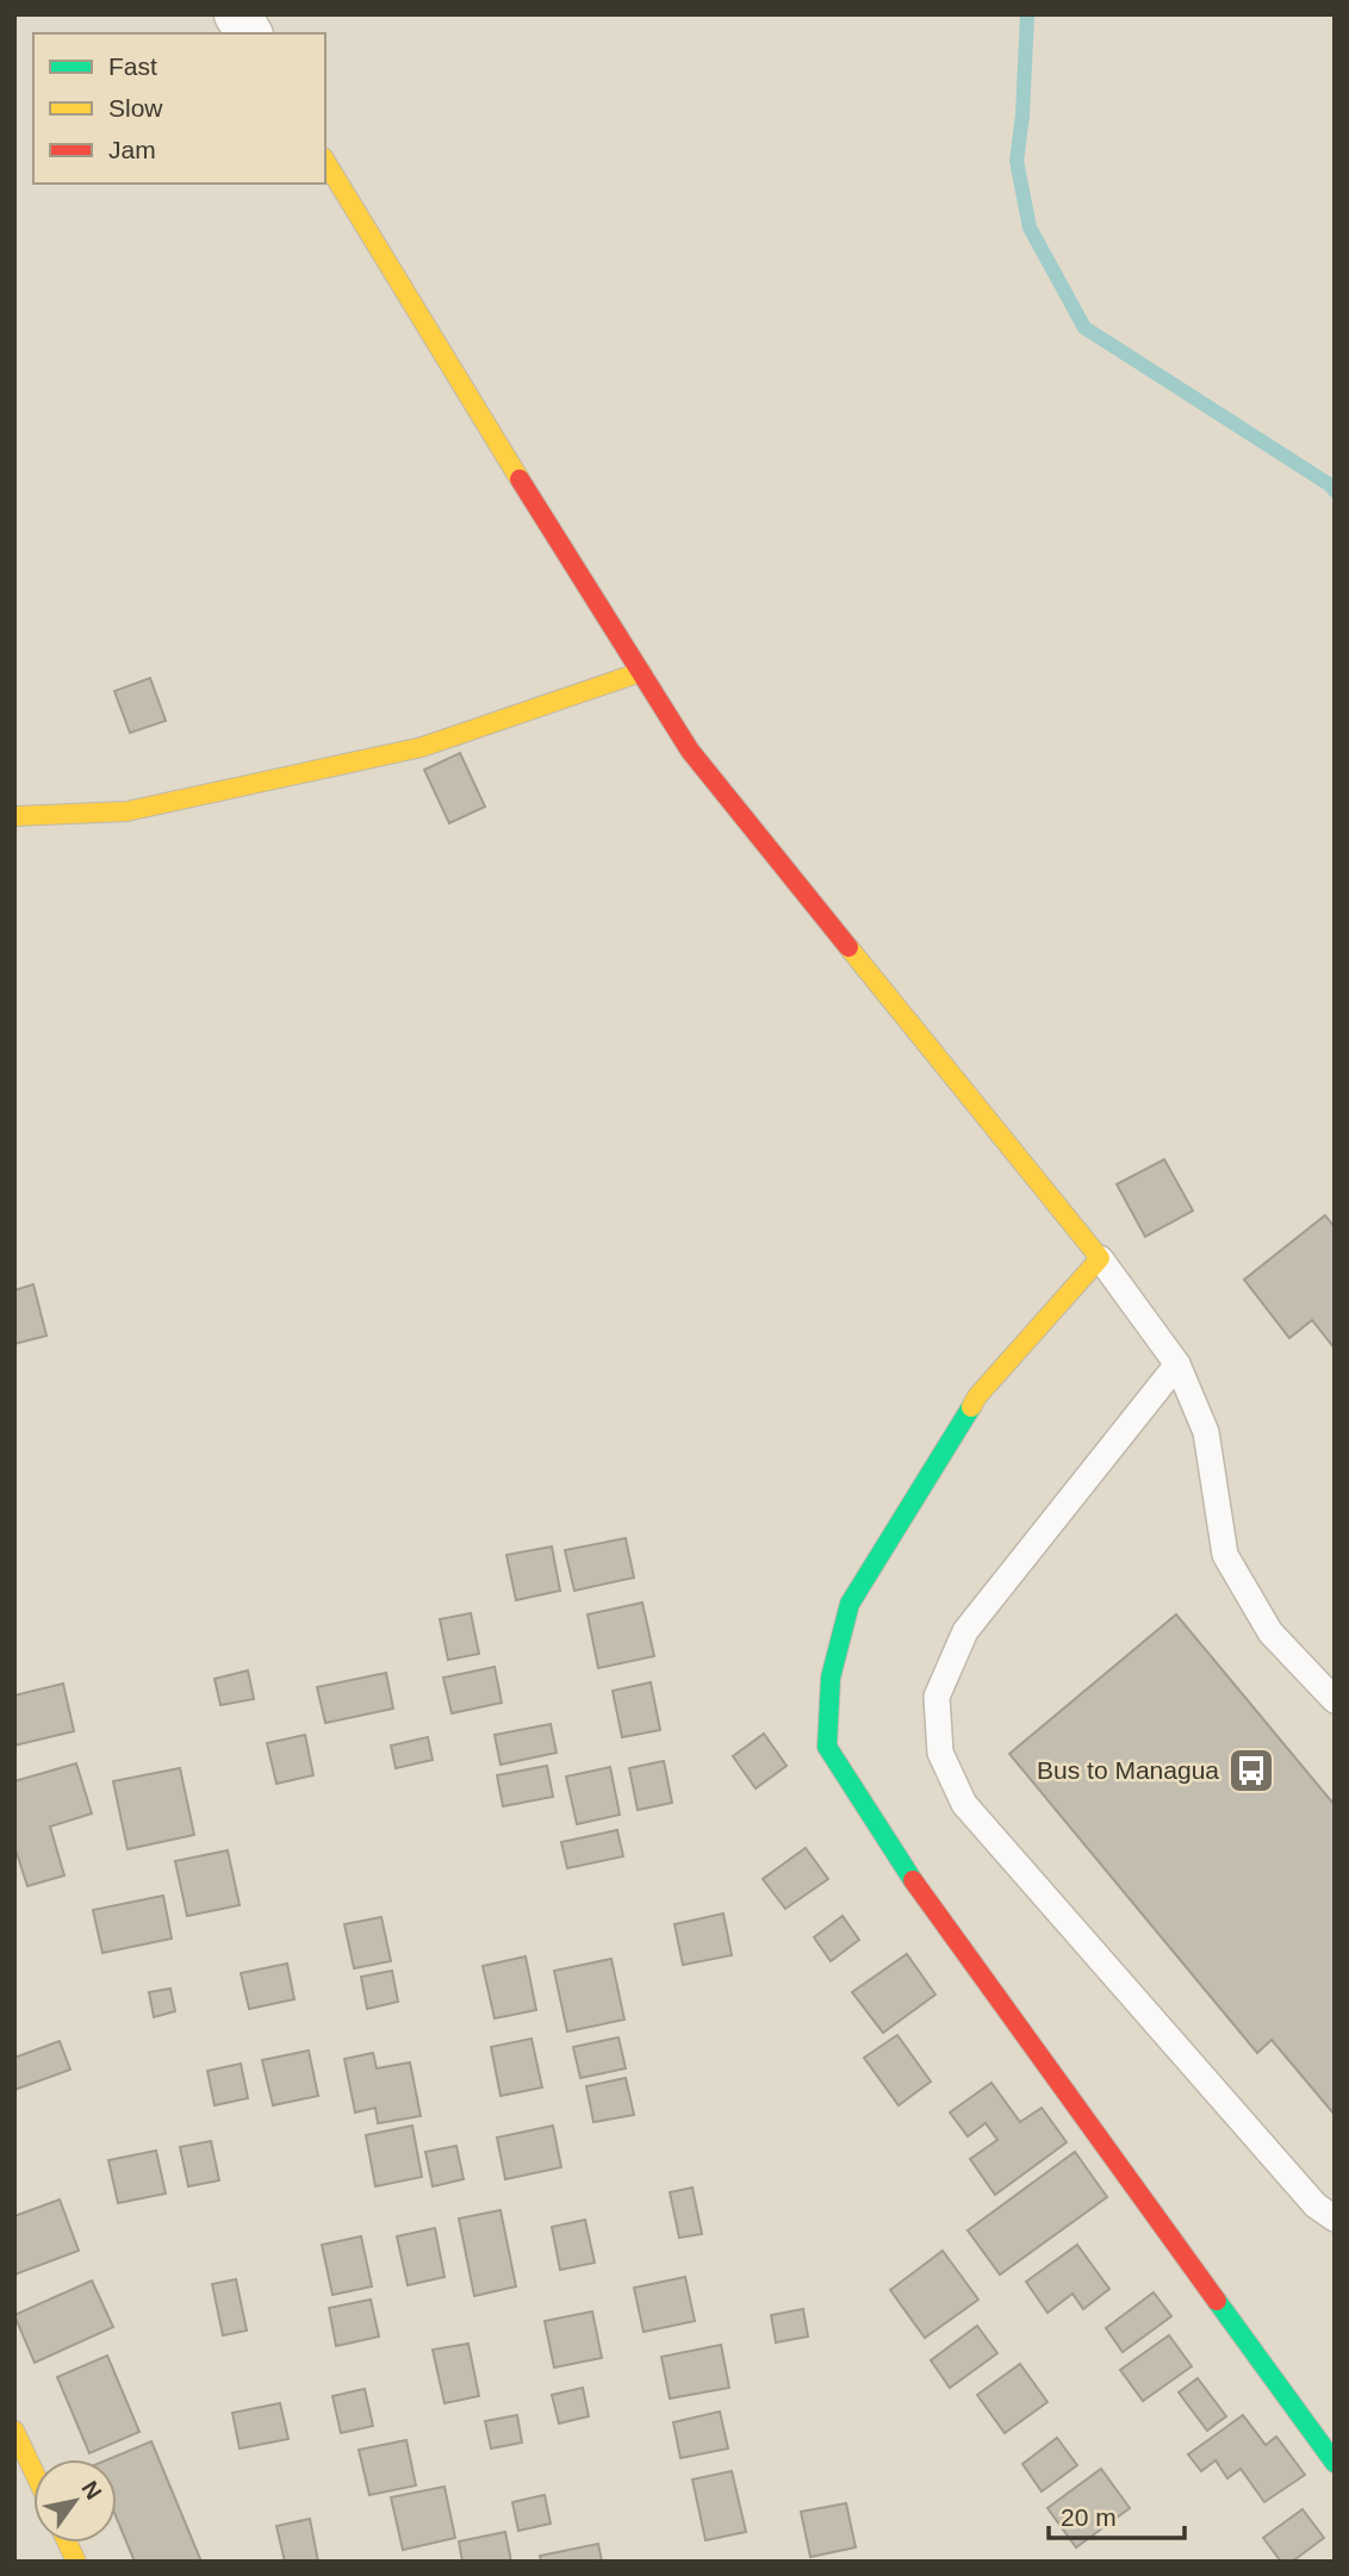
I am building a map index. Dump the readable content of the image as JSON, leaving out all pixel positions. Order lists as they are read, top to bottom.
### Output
{
  "places": {
    "bus stop": ["Bus to Managua"]
  },
  "legend": ["Fast", "Slow", "Jam"],
  "scale_bar": "20 m",
  "north": "top right"
}
